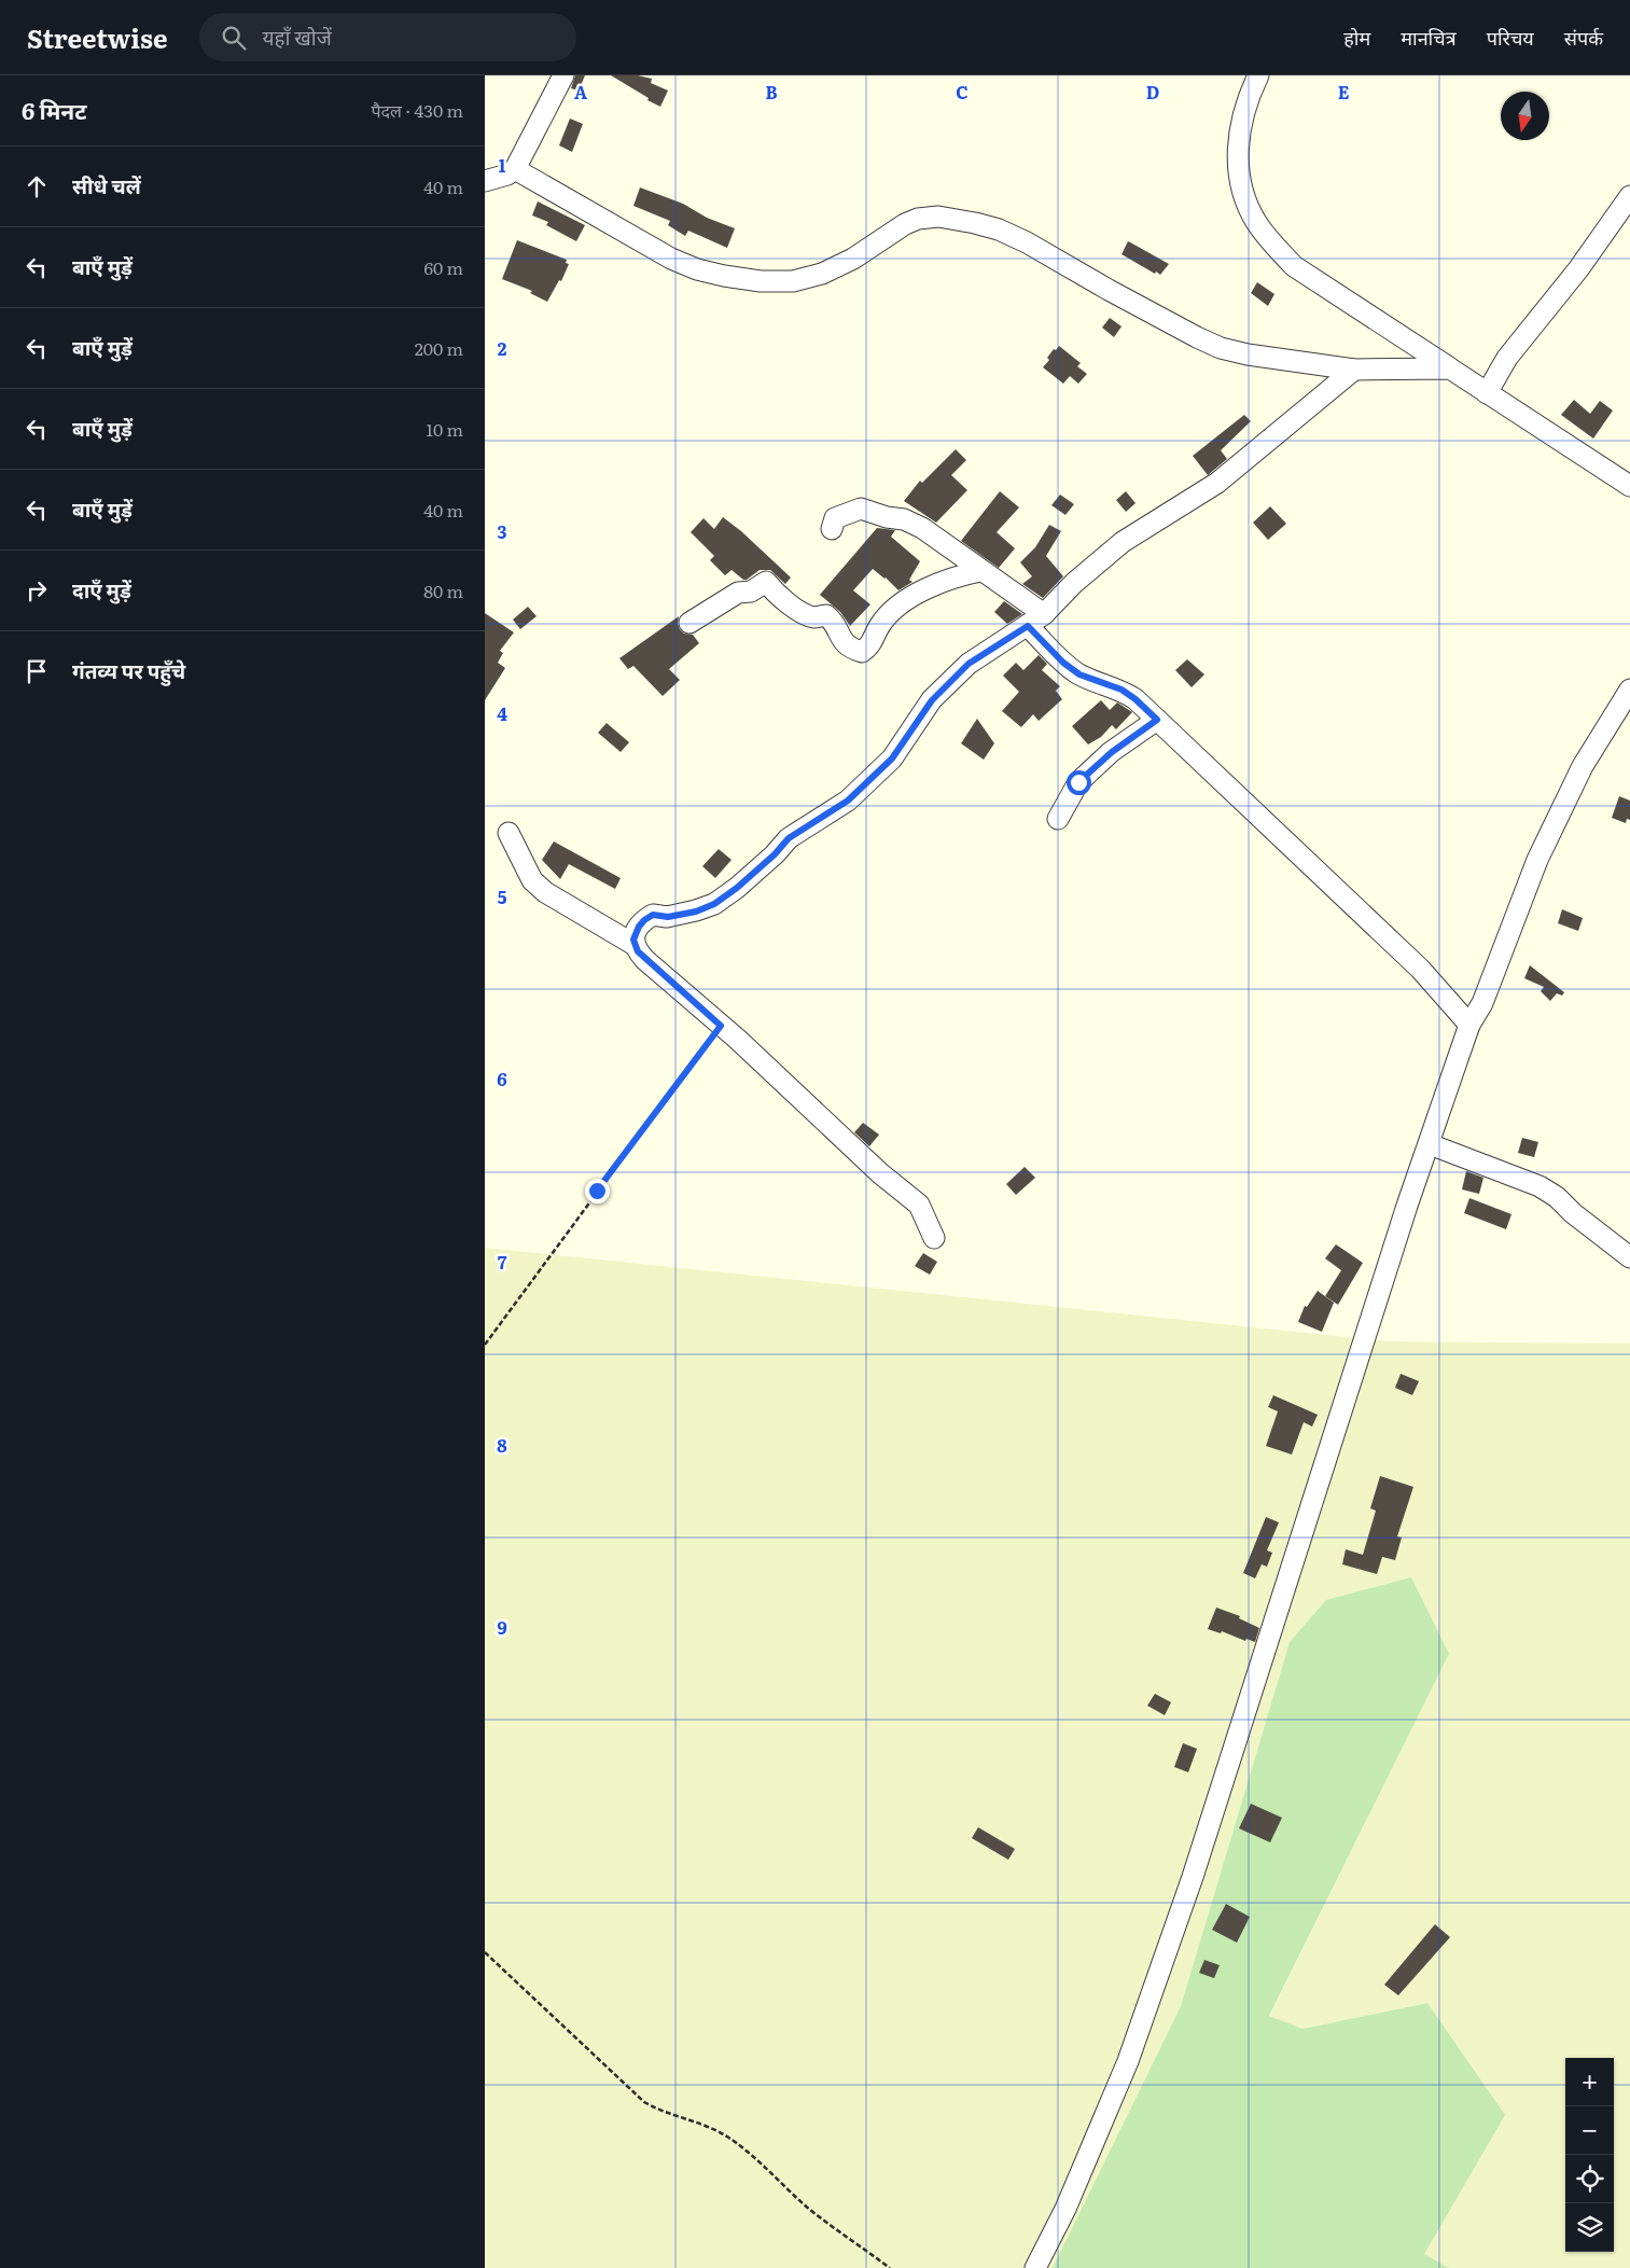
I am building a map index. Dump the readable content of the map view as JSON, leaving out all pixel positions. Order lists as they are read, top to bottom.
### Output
{
  "north": "bottom",
  "page": {
    "header": "Streetwise",
    "search": "यहाँ खोजें",
    "nav": [
      "होम",
      "मानचित्र",
      "परिचय",
      "संपर्क"
    ],
    "heading": ["6 मिनट", "पैदल · 430 m"],
    "list": [
      ["सीधे चलें", "40 m"],
      ["बाएँ मुड़ें", "60 m"],
      ["बाएँ मुड़ें", "200 m"],
      ["बाएँ मुड़ें", "10 m"],
      ["बाएँ मुड़ें", "40 m"],
      ["दाएँ मुड़ें", "80 m"],
      "गंतव्य पर पहुँचे"
    ],
    "map_buttons": ["+", "−"]
  },
  "grid": {
    "columns": [
      "A",
      "B",
      "C",
      "D",
      "E"
    ],
    "rows": [
      "1",
      "2",
      "3",
      "4",
      "5",
      "6",
      "7",
      "8",
      "9"
    ]
  }
}
